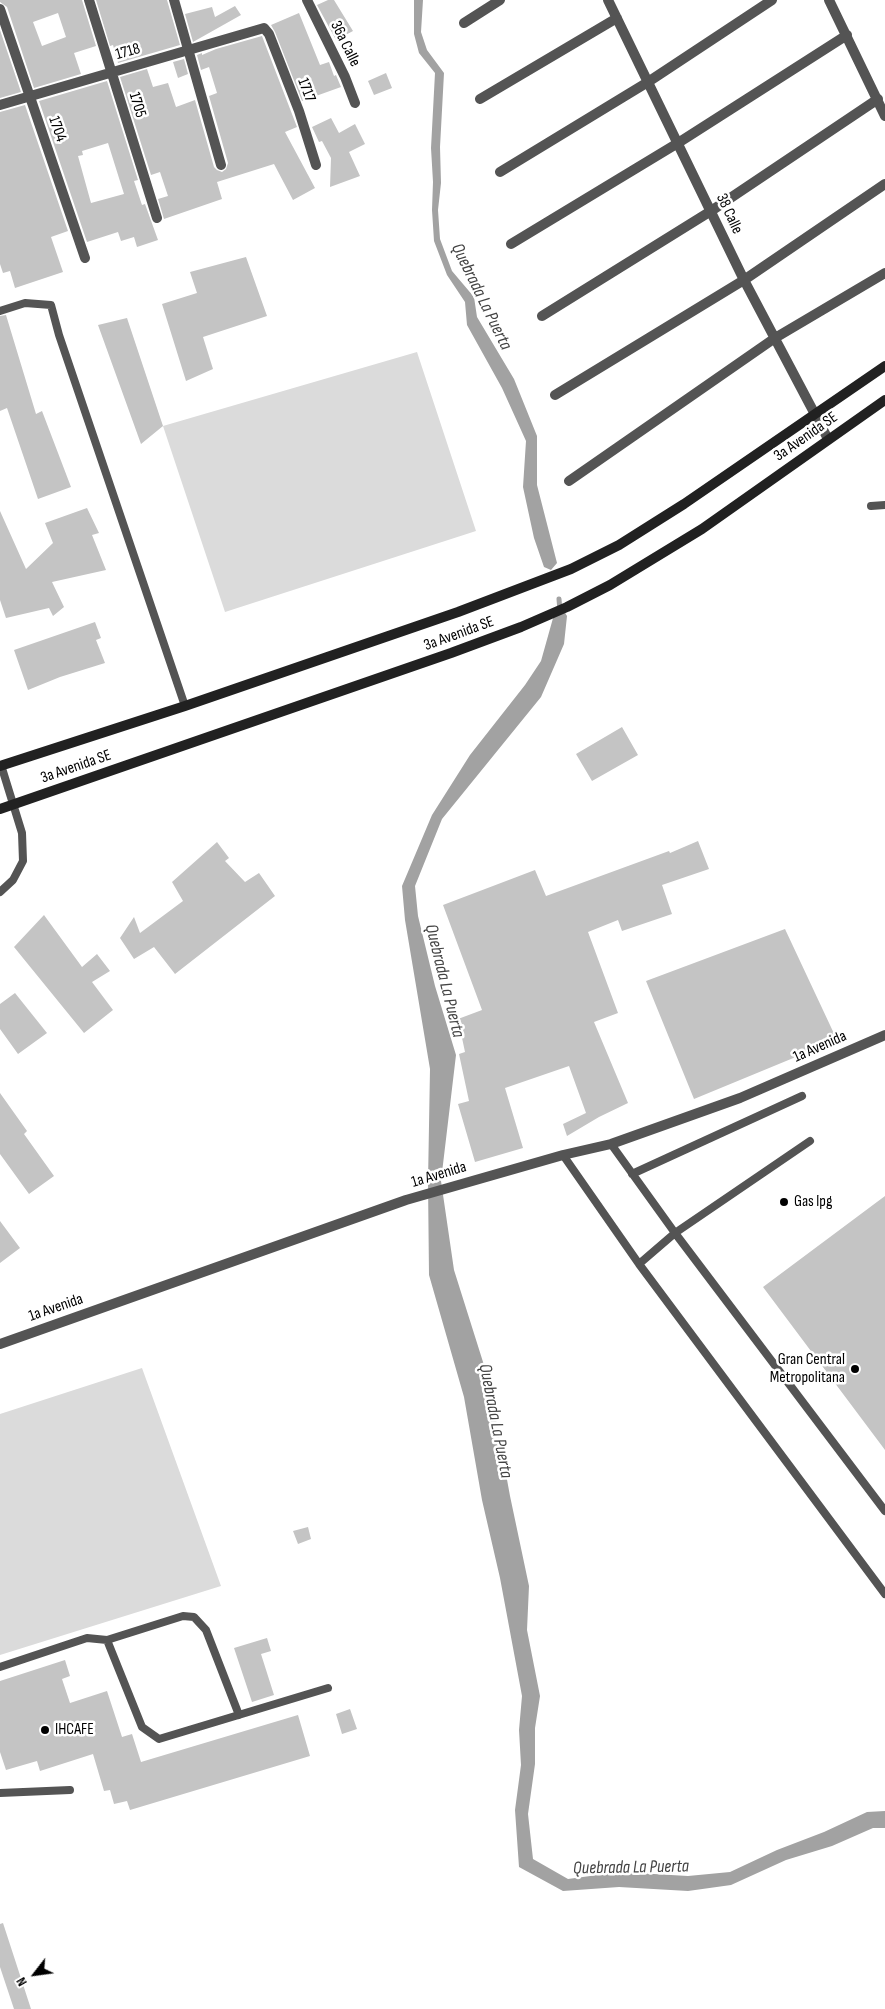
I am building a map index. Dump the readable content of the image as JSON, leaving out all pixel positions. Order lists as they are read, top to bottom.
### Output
{
  "streets": {
    "street": [
      "36a Calle",
      "1718",
      "1717",
      "1705",
      "1704",
      "38 Calle",
      "3a Avenida SE",
      "1a Avenida"
    ]
  },
  "crossings": [
    ["1718", "1717"],
    ["1718", "1705"],
    ["1718", "1704"],
    ["38 Calle", "3a Avenida SE"]
  ],
  "water": ["Quebrada La Puerta"],
  "places": ["Gas lpg", "Gran Central Metropolitana", "IHCAFE"],
  "north": "bottom left"
}
